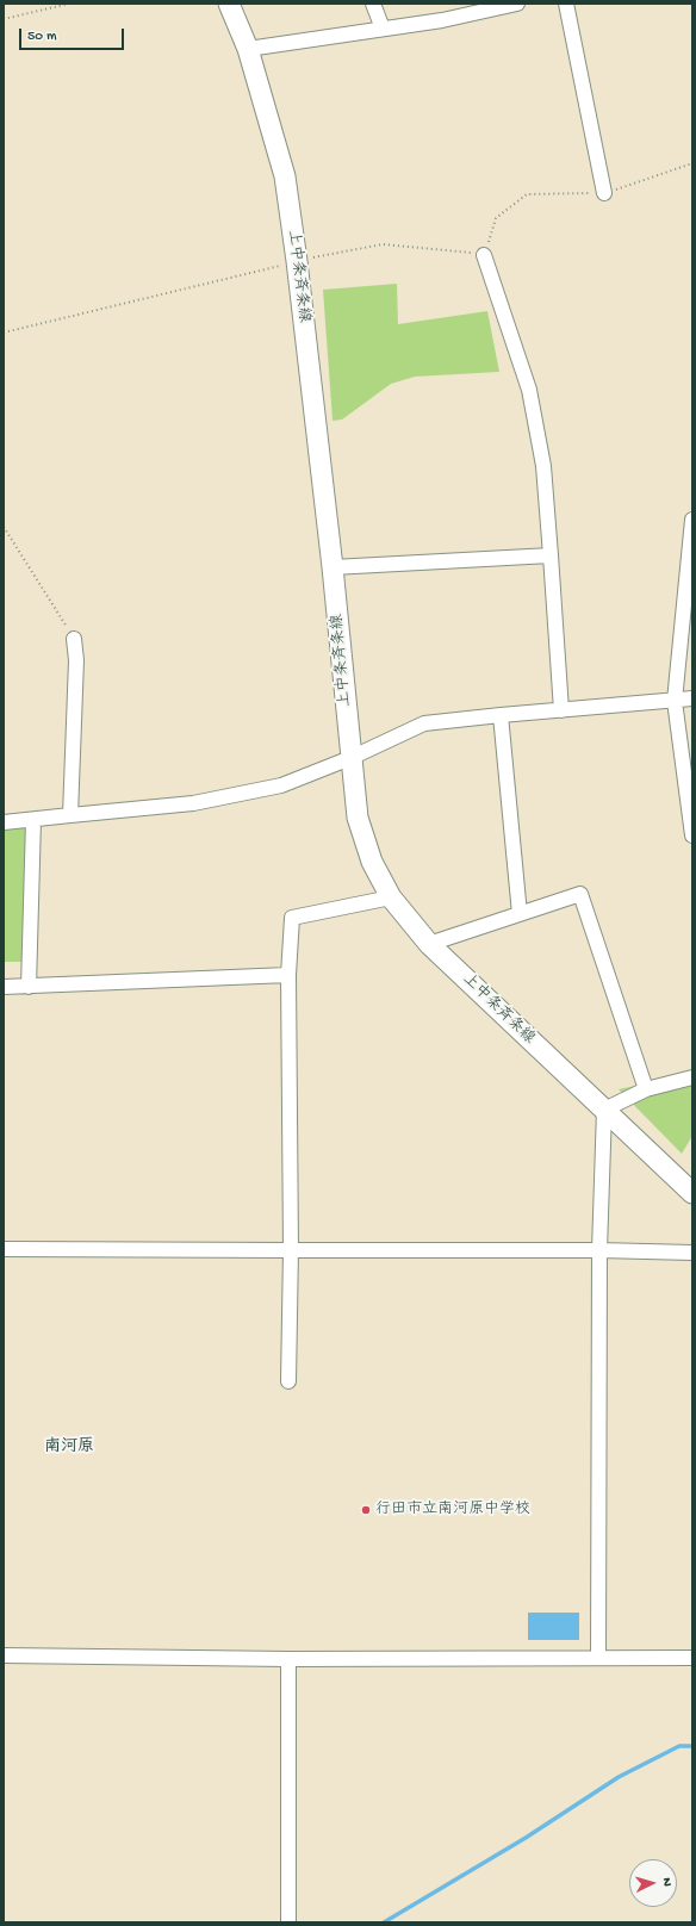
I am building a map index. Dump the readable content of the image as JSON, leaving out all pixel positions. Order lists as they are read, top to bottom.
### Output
{
  "streets": {
    "main road": ["上中条斉条線"]
  },
  "districts": ["南河原"],
  "places": ["行田市立南河原中学校"],
  "scale_bar": "50 m",
  "north": "right"
}
